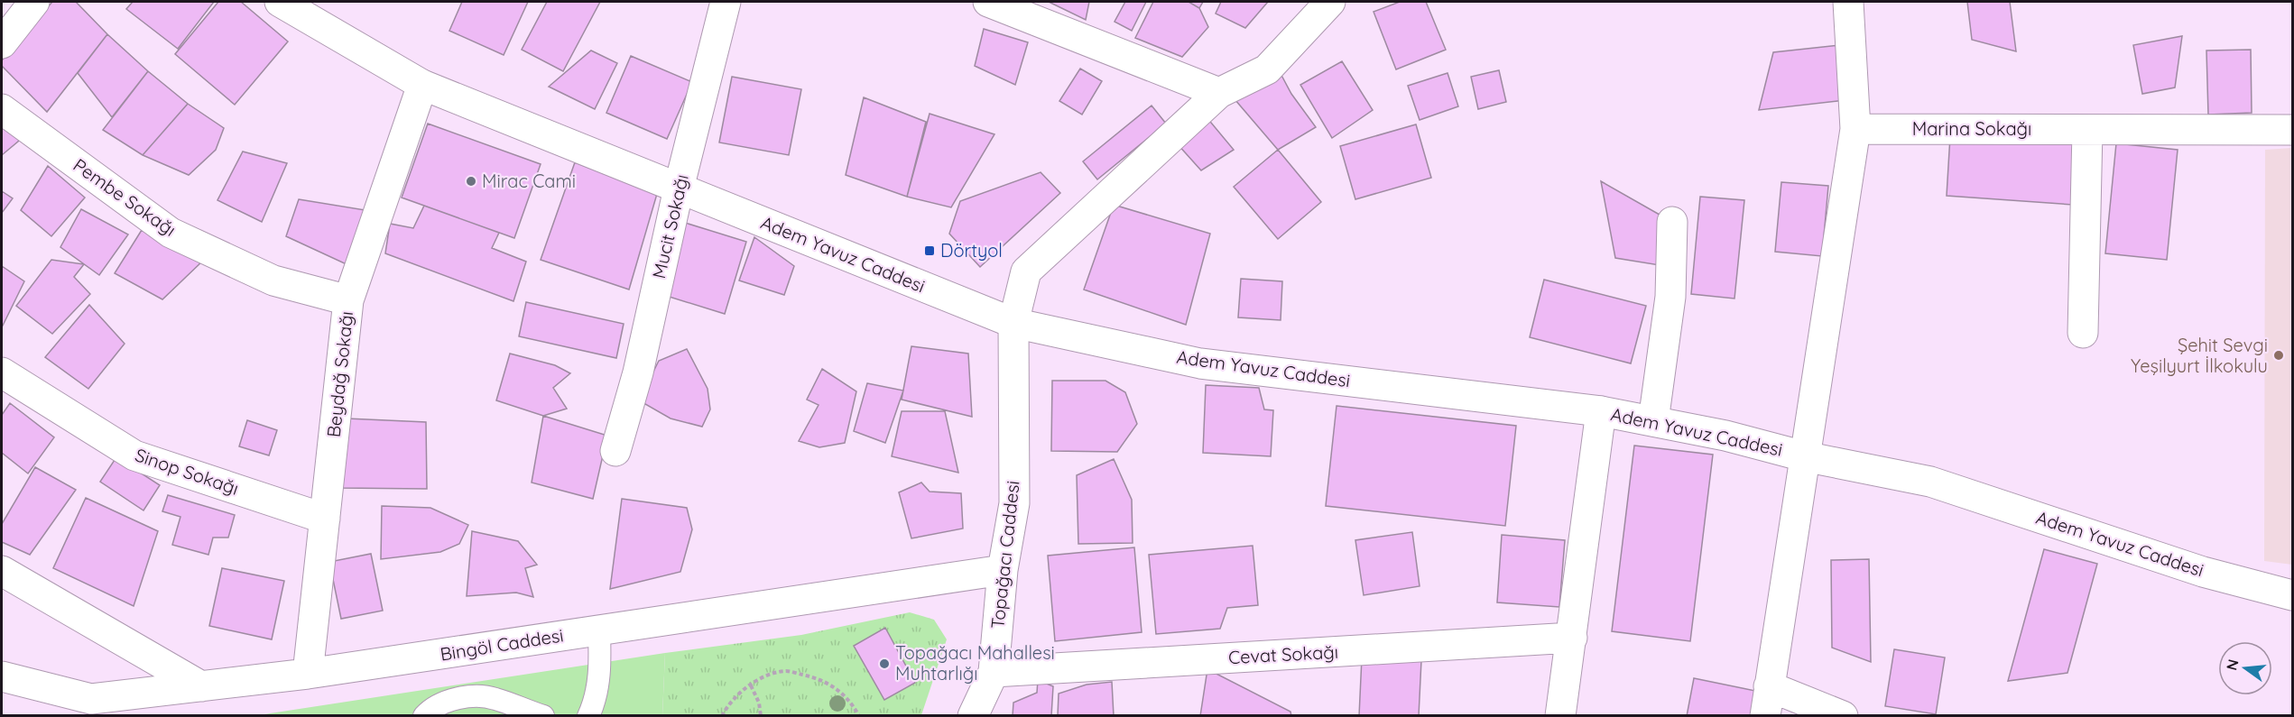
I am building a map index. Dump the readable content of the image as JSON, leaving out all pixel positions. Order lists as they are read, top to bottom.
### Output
{
  "streets": {
    "street": [
      "Marina Sokağı",
      "Pembe Sokağı",
      "Mucit Sokağı",
      "Adem Yavuz Caddesi",
      "Beydağ Sokağı",
      "Sinop Sokağı",
      "Topağacı Caddesi",
      "Bingöl Caddesi",
      "Cevat Sokağı"
    ]
  },
  "crossings": [
    ["Pembe Sokağı", "Beydağ Sokağı"],
    ["Mucit Sokağı", "Adem Yavuz Caddesi"],
    ["Adem Yavuz Caddesi", "Beydağ Sokağı"],
    ["Adem Yavuz Caddesi", "Topağacı Caddesi"],
    ["Beydağ Sokağı", "Sinop Sokağı"],
    ["Beydağ Sokağı", "Bingöl Caddesi"],
    ["Topağacı Caddesi", "Bingöl Caddesi"],
    ["Topağacı Caddesi", "Cevat Sokağı"]
  ],
  "places": {
    "other": ["Mirac Cami", "Şehit Sevgi Yeşilyurt İlkokulu", "Topağacı Mahallesi Muhtarlığı"],
    "transit": ["Dörtyol"]
  },
  "north": "left"
}
